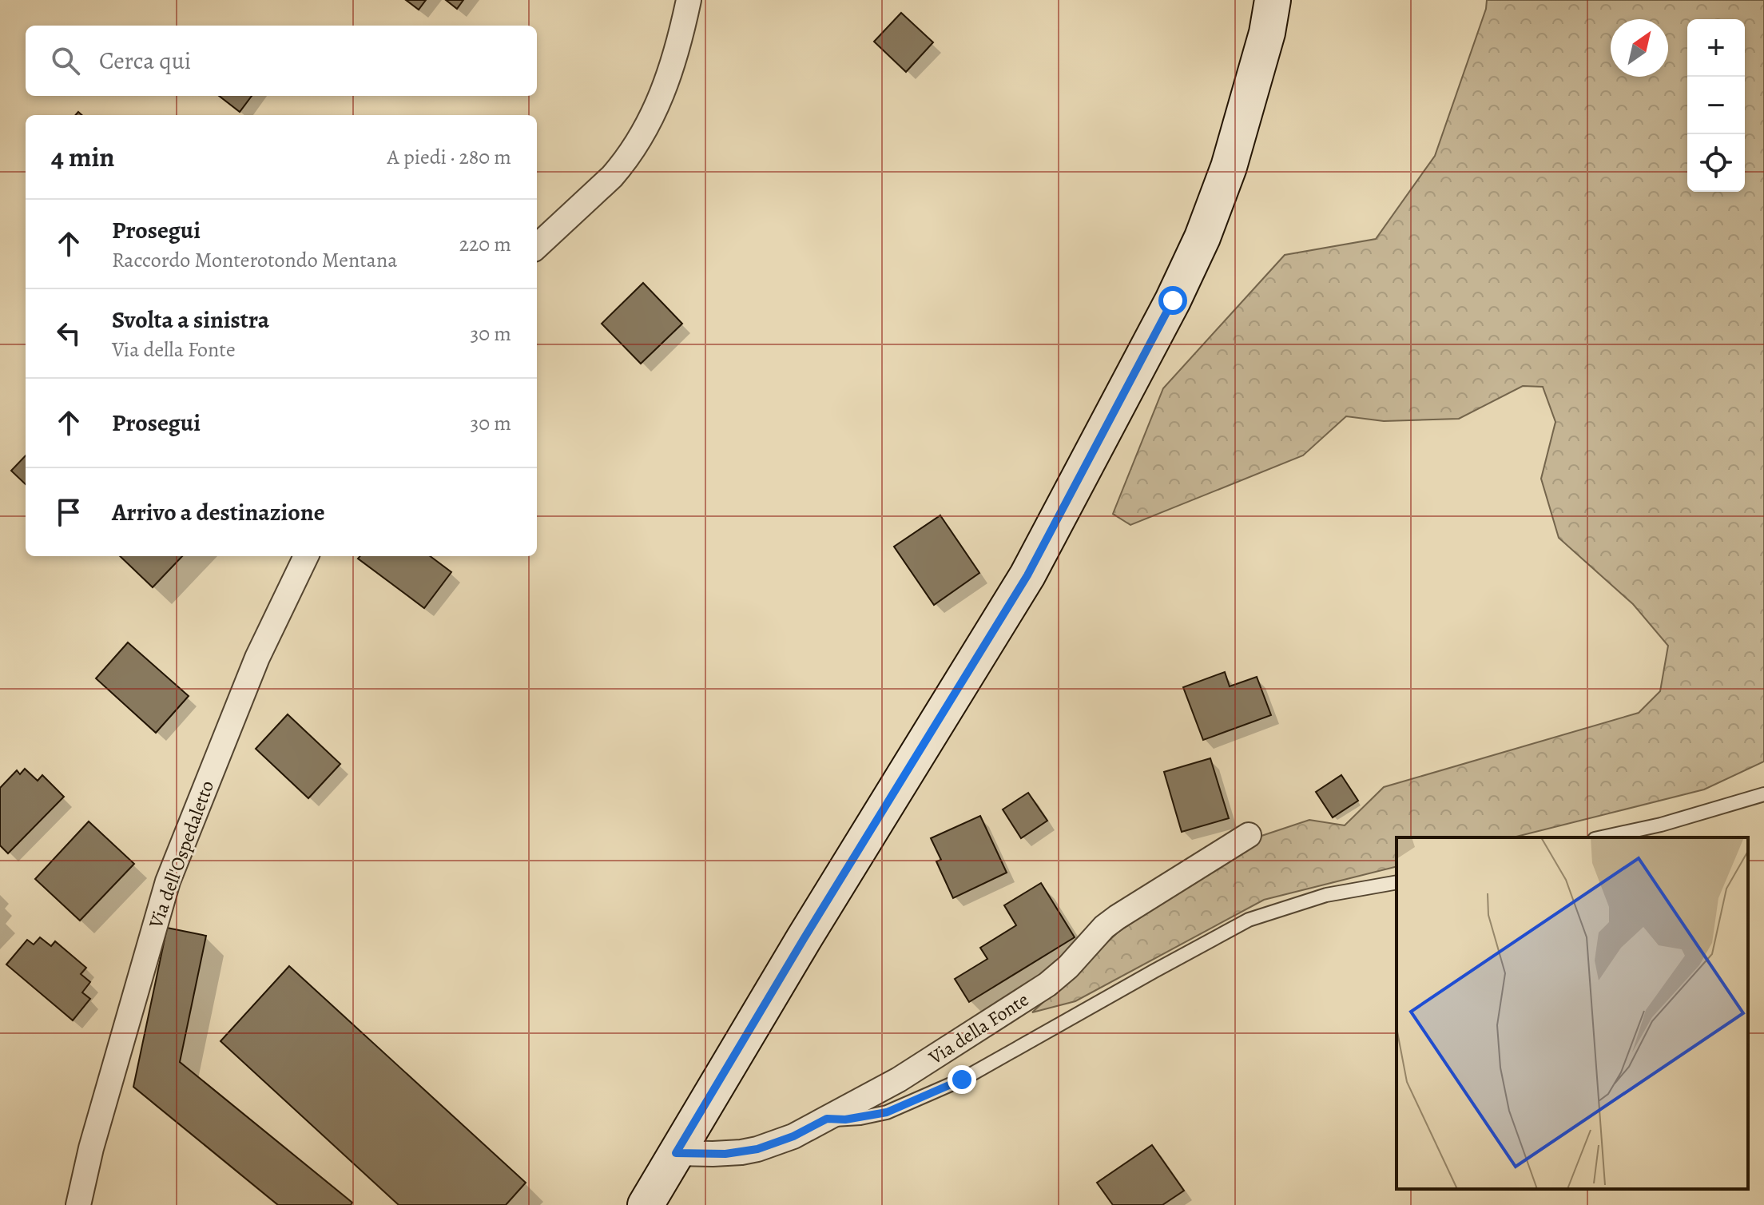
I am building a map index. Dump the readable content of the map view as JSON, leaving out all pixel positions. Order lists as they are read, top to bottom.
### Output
{
  "streets": {
    "street": ["Via dell'Ospedaletto", "Via della Fonte"]
  },
  "north": "top right",
  "page": {
    "map_buttons": ["+", "−"],
    "search": "Cerca qui",
    "heading": ["4 min", "A piedi · 280 m"],
    "list": [
      ["Prosegui", "Raccordo Monterotondo Mentana", "220 m"],
      ["Svolta a sinistra", "Via della Fonte", "30 m"],
      ["Prosegui", "30 m"],
      "Arrivo a destinazione"
    ]
  }
}
